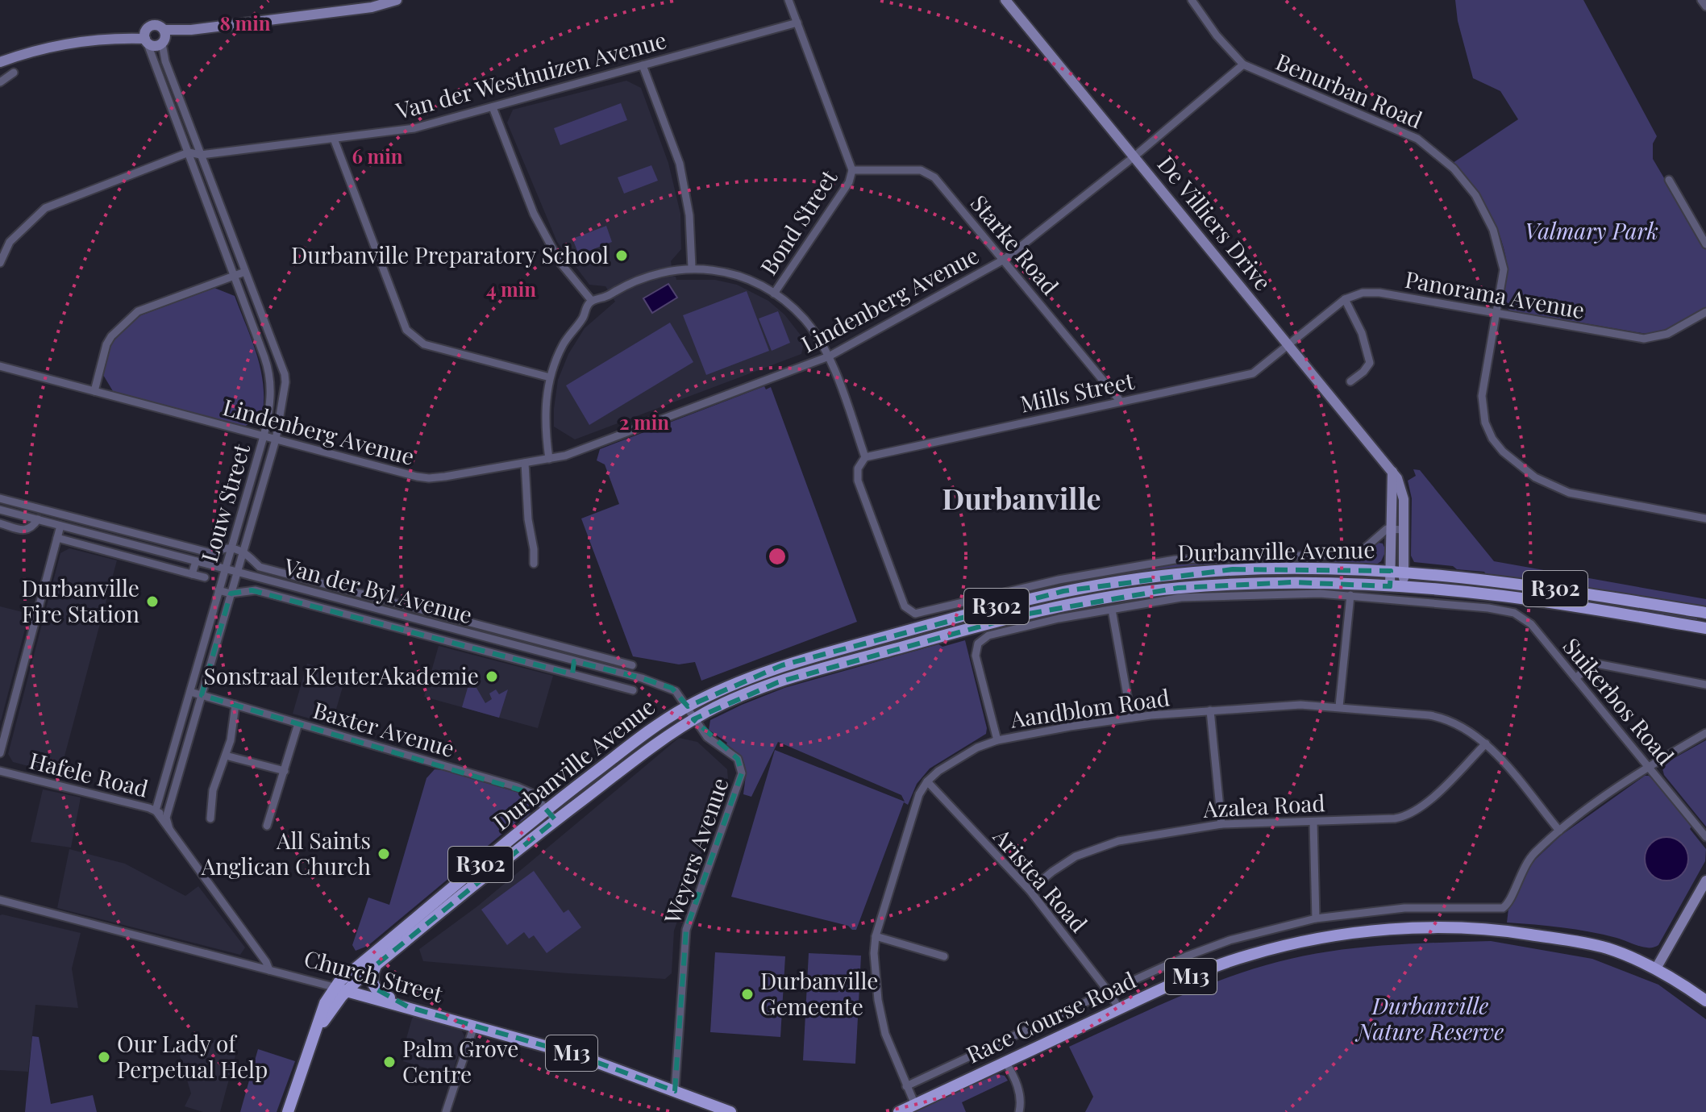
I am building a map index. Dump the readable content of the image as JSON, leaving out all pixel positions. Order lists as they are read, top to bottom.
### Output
{
  "streets": {
    "main road": [
      "Durbanville Avenue",
      "R302",
      "Church Street",
      "M13",
      "Race Course Road"
    ],
    "street": [
      "Van der Westhuizen Avenue",
      "Benurban Road",
      "Bond Street",
      "De Villiers Drive",
      "Starke Road",
      "Panorama Avenue",
      "Lindenberg Avenue",
      "Mills Street",
      "Louw Street",
      "Van der Byl Avenue",
      "Suikerbos Road",
      "Aandblom Road",
      "Baxter Avenue",
      "Hafele Road",
      "Azalea Road",
      "Weyers Avenue",
      "Aristea Road"
    ]
  },
  "crossings": [
    ["Van der Westhuizen Avenue", "Louw Street"],
    ["Benurban Road", "De Villiers Drive"],
    ["Benurban Road", "Panorama Avenue"],
    ["Benurban Road", "Lindenberg Avenue"],
    ["Bond Street", "Starke Road"],
    ["De Villiers Drive", "Panorama Avenue"],
    ["De Villiers Drive", "Lindenberg Avenue"],
    ["De Villiers Drive", "Mills Street"],
    ["De Villiers Drive", "Durbanville Avenue"],
    ["Starke Road", "Lindenberg Avenue"],
    ["Starke Road", "Mills Street"],
    ["Panorama Avenue", "Mills Street"],
    ["Lindenberg Avenue", "Louw Street"],
    ["Louw Street", "Van der Byl Avenue"],
    ["Louw Street", "Baxter Avenue"],
    ["Louw Street", "Hafele Road"],
    ["Durbanville Avenue", "R302"],
    ["Durbanville Avenue", "Van der Byl Avenue"],
    ["Durbanville Avenue", "Baxter Avenue"],
    ["Durbanville Avenue", "Weyers Avenue"],
    ["Durbanville Avenue", "Church Street"],
    ["Van der Byl Avenue", "Weyers Avenue"],
    ["Suikerbos Road", "Aandblom Road"],
    ["Aandblom Road", "Azalea Road"],
    ["Aandblom Road", "Aristea Road"],
    ["Aandblom Road", "Race Course Road"],
    ["Azalea Road", "Aristea Road"],
    ["Weyers Avenue", "Church Street"],
    ["Aristea Road", "Race Course Road"]
  ],
  "districts": ["Durbanville"],
  "parks": ["Valmary Park", "Durbanville Nature Reserve"],
  "places": [
    "Durbanville Preparatory School",
    "Durbanville Fire Station",
    "Sonstraal KleuterAkademie",
    "All Saints Anglican Church",
    "Durbanville Gemeente",
    "Our Lady of Perpetual Help",
    "Palm Grove Centre"
  ],
  "rings": [
    "8 min",
    "6 min",
    "4 min",
    "2 min"
  ]
}
